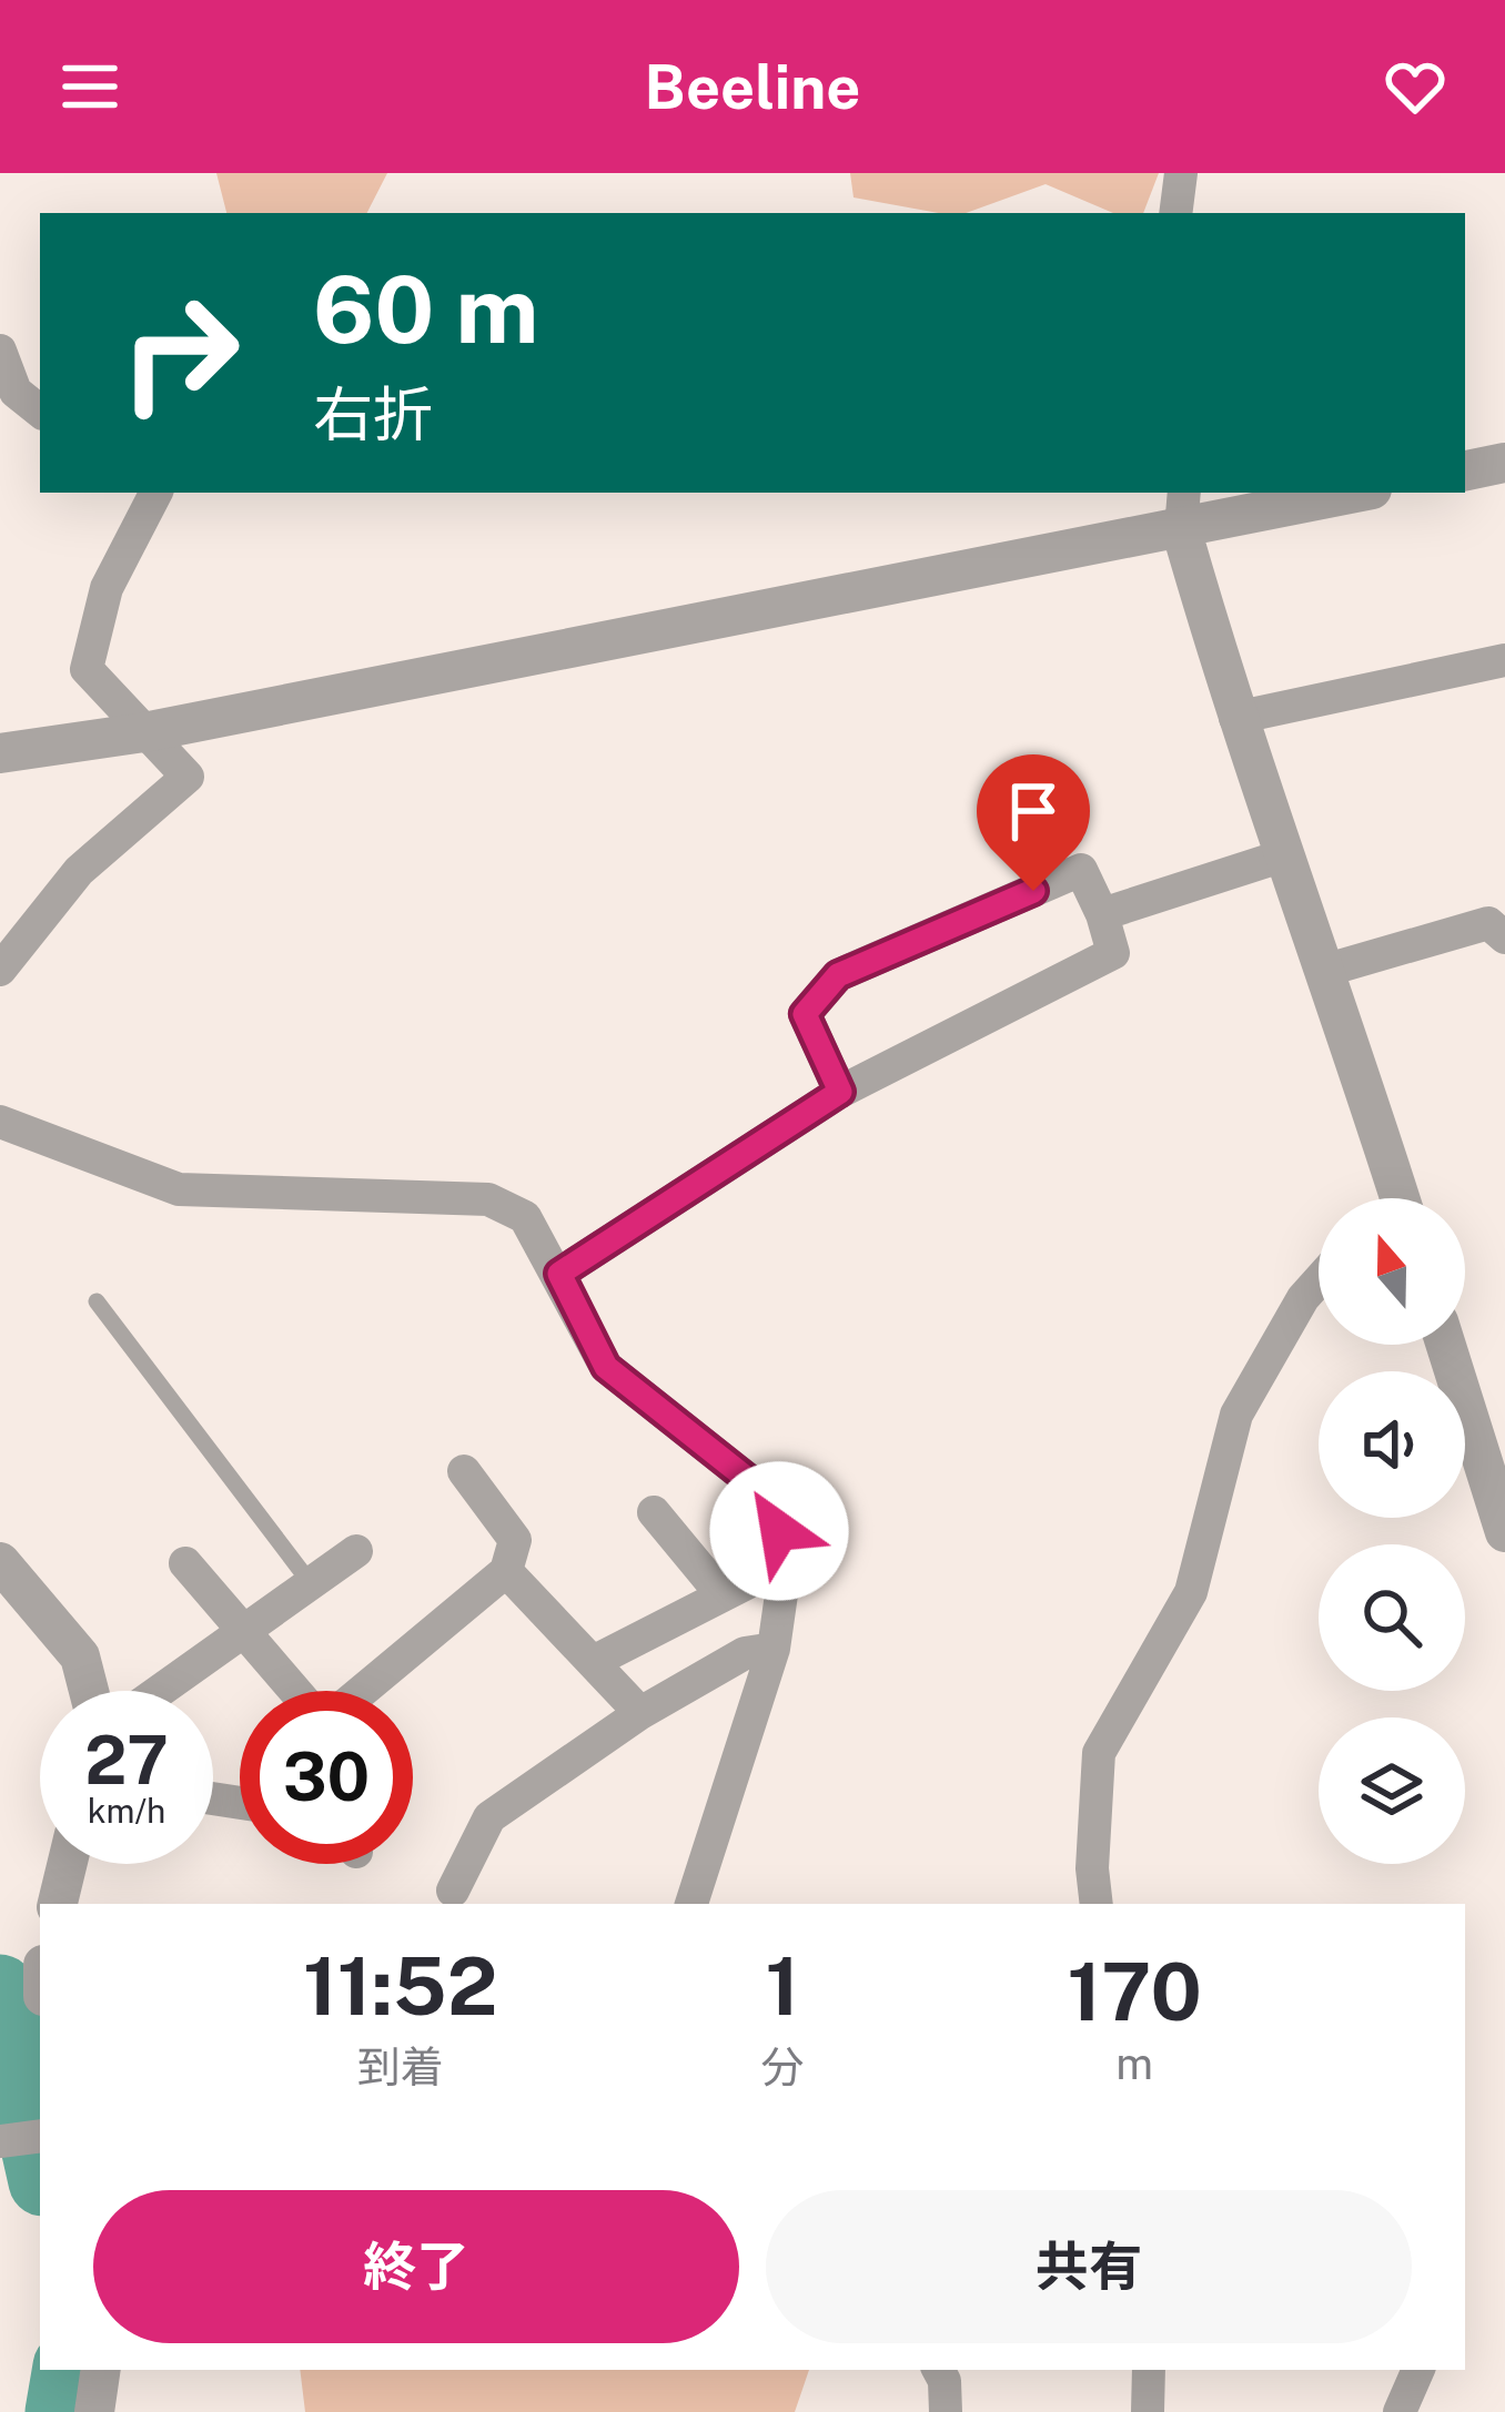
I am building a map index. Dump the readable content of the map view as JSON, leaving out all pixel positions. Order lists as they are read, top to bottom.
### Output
{
  "north": "top",
  "page": {
    "header": "Beeline",
    "turn": ["60 m", "右折"],
    "speed": "27 km/h",
    "limit": "30",
    "eta": [
      "11:52",
      "到着",
      "1",
      "分",
      "170",
      "m"
    ],
    "buttons": ["終了", "共有"]
  }
}
